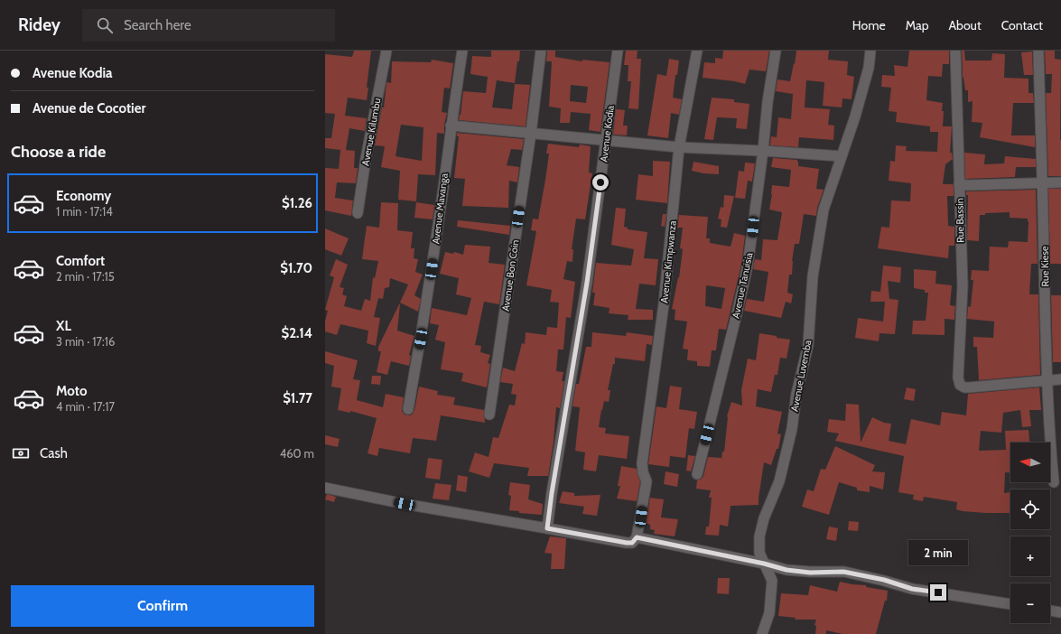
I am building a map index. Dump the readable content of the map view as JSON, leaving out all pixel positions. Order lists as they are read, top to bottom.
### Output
{
  "streets": {
    "street": [
      "Avenue Kilumbu",
      "Avenue Kodia",
      "Avenue Mavanga",
      "Rue Bassin",
      "Avenue Kimpwanza",
      "Rue Kiese",
      "Avenue Bon Coin",
      "Avenue Tanuisia",
      "Avenue Luvemba"
    ]
  },
  "crossings": [
    ["Rue Bassin", "Rue Kiese"]
  ],
  "north": "left",
  "page": {
    "header": "Ridey",
    "search": "Search here",
    "nav": [
      "Home",
      "Map",
      "About",
      "Contact"
    ],
    "banner": ["Avenue Kodia", "Avenue de Cocotier"],
    "heading": "Choose a ride",
    "list": [
      {
        "name": "Economy",
        "note": "1 min · 17:14",
        "value": "$1.26"
      },
      {
        "name": "Comfort",
        "note": "2 min · 17:15",
        "value": "$1.70"
      },
      {
        "name": "XL",
        "note": "3 min · 17:16",
        "value": "$2.14"
      },
      {
        "name": "Moto",
        "note": "4 min · 17:17",
        "value": "$1.77"
      }
    ],
    "pay": ["Cash", "460 m"],
    "map_buttons": ["+", "−"],
    "bubble": "2 min",
    "buttons": "Confirm"
  }
}
